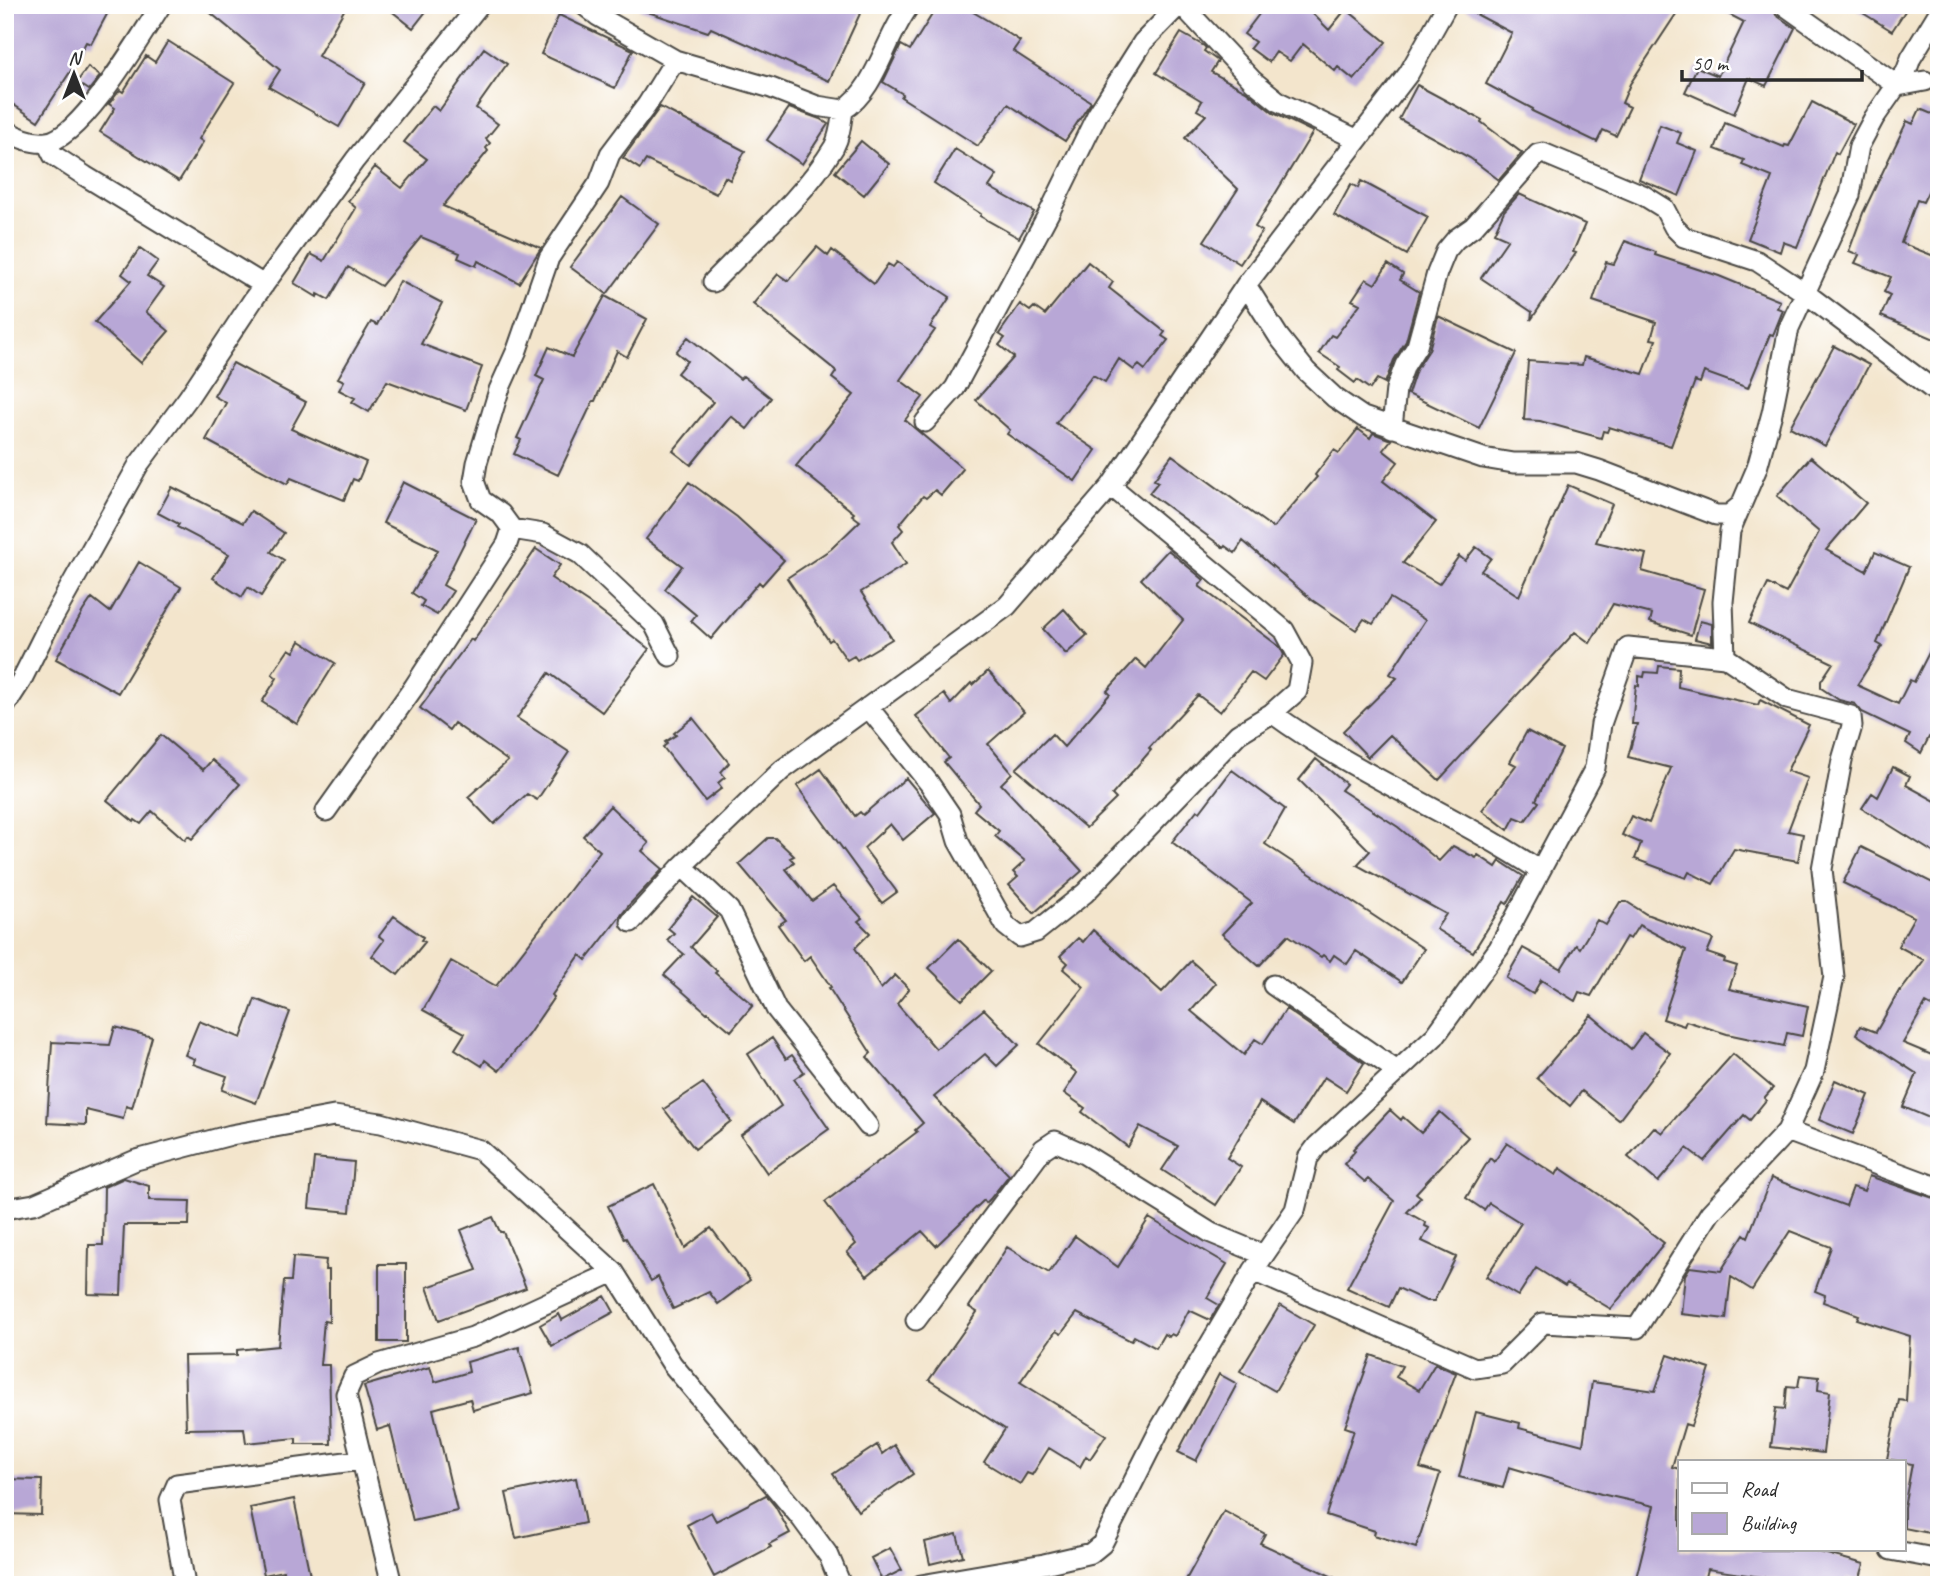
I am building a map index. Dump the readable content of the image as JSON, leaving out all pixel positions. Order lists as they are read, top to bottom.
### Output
{
  "legend": ["Road", "Building"],
  "scale_bar": "50 m",
  "north": "top"
}
